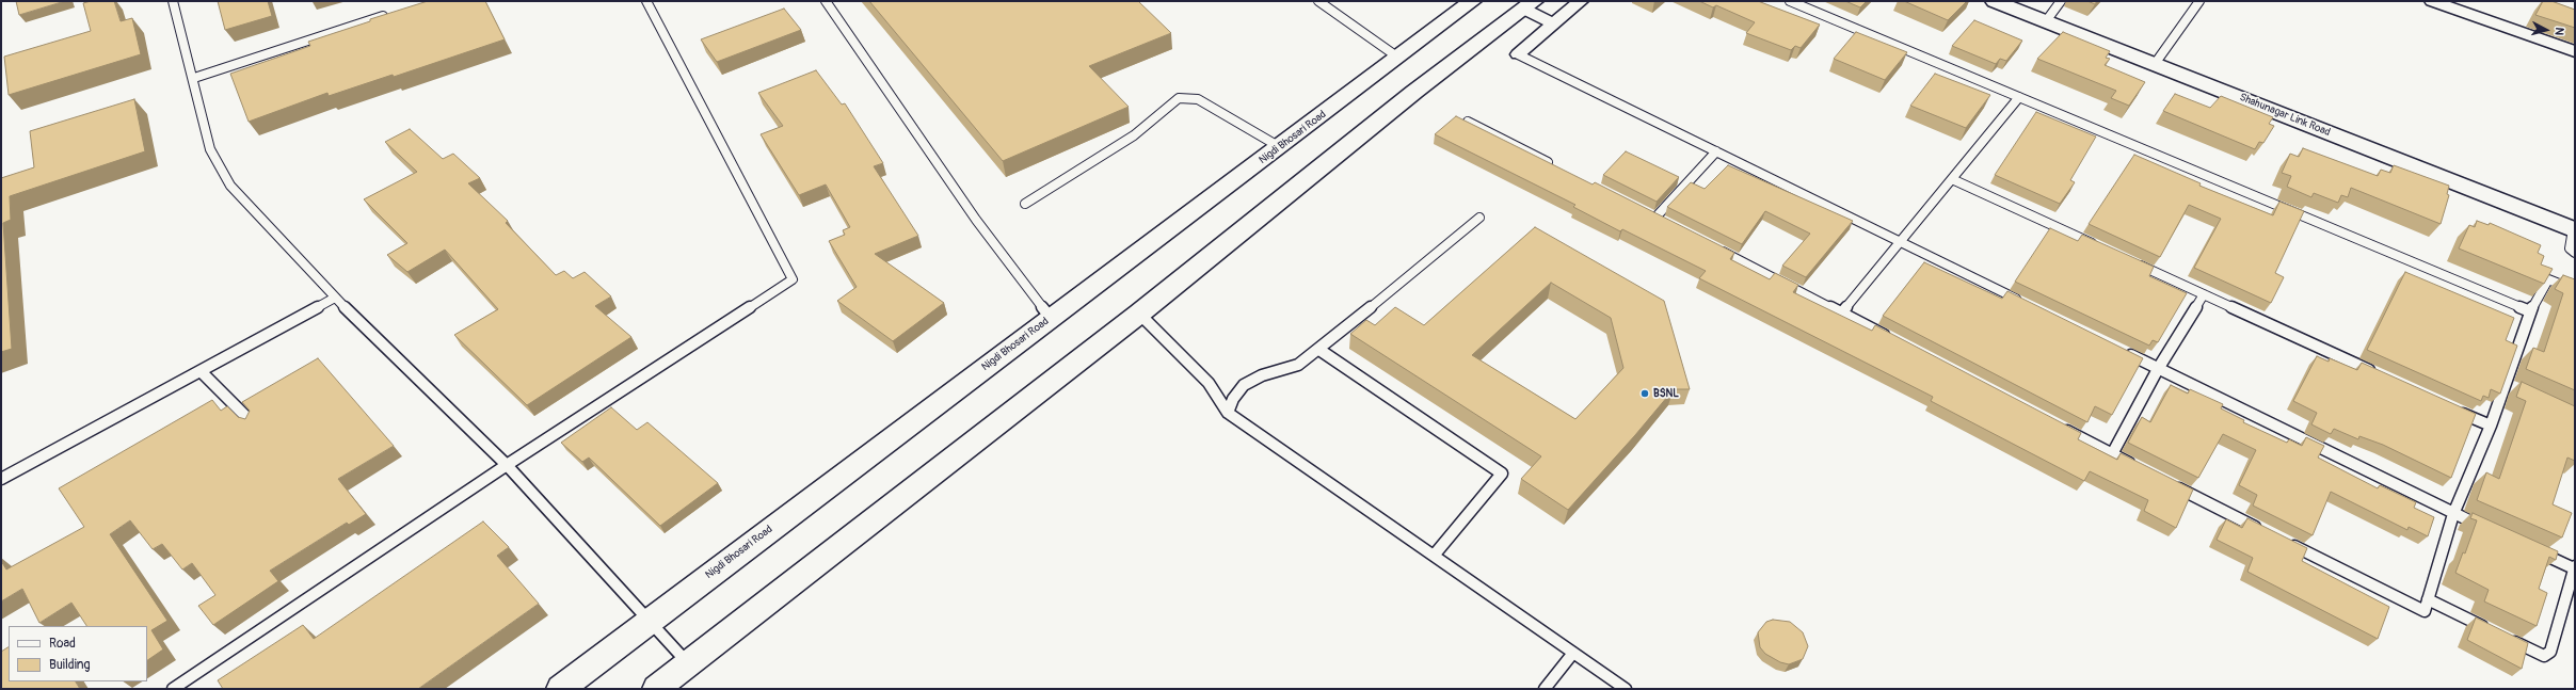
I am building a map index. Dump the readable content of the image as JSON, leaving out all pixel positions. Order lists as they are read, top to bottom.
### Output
{
  "streets": {
    "main road": ["Shahunagar Link Road", "Nigdi Bhosari Road"]
  },
  "places": ["BSNL"],
  "legend": ["Road", "Building"],
  "north": "right"
}
